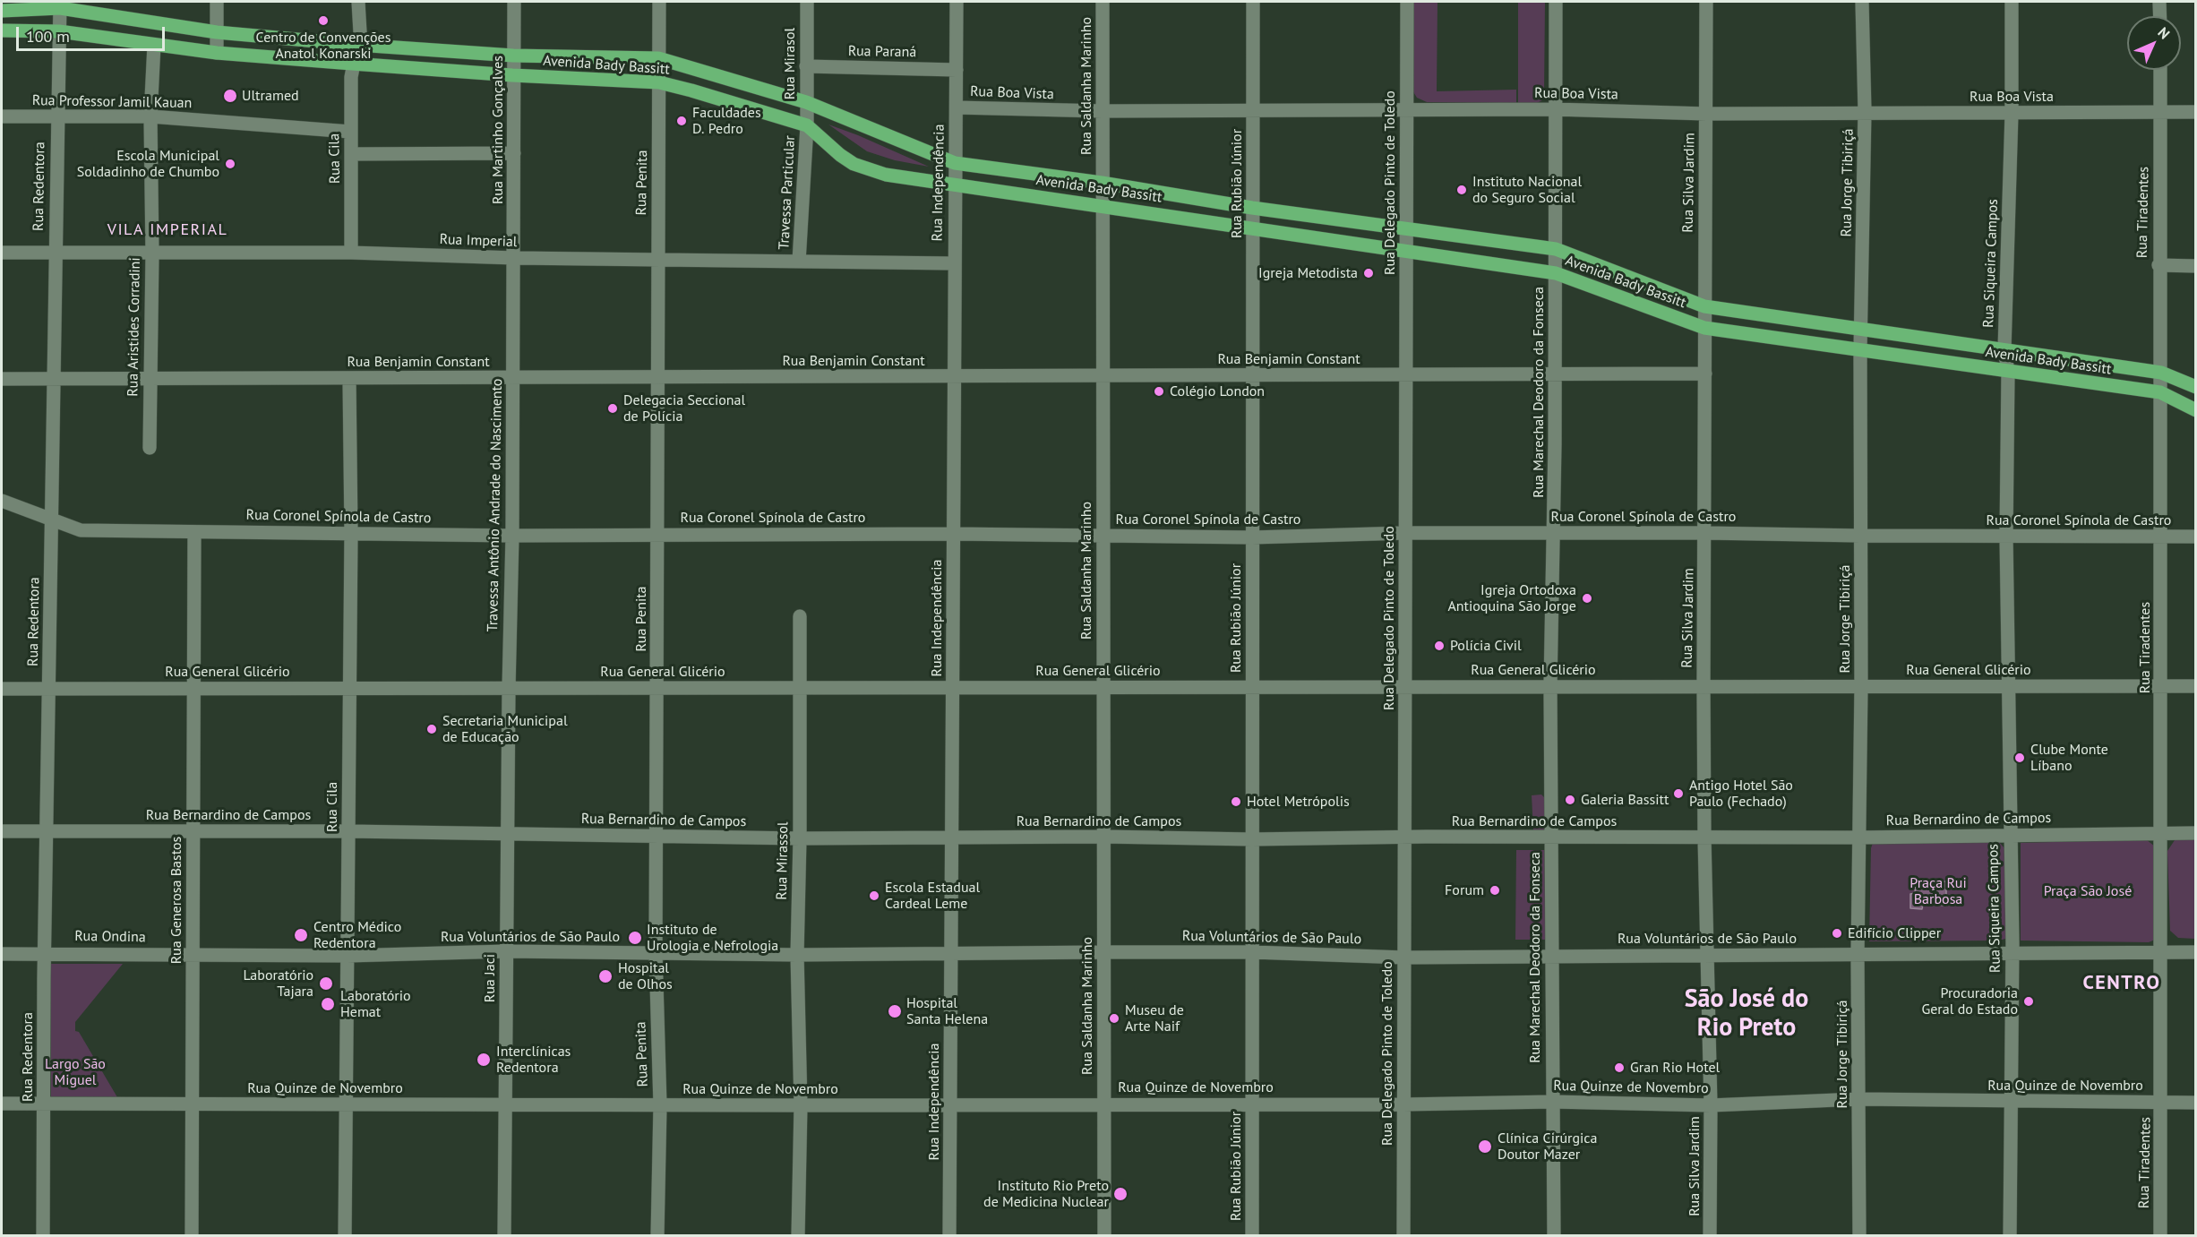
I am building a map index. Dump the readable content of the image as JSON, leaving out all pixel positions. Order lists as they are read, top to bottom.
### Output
{
  "streets": {
    "main road": ["Avenida Bady Bassitt"],
    "street": [
      "Rua Paraná",
      "Rua Mirasol",
      "Rua Saldanha Marinho",
      "Rua Boa Vista",
      "Rua Professor Jamil Kauan",
      "Rua Martinho Gonçalves",
      "Rua Cila",
      "Rua Penita",
      "Rua Independência",
      "Rua Delegado Pinto de Toledo",
      "Rua Silva Jardim",
      "Rua Jorge Tibiriçá",
      "Rua Rubião Júnior",
      "Rua Redentora",
      "Travessa Particular",
      "Rua Tiradentes",
      "Rua Imperial",
      "Rua Siqueira Campos",
      "Rua Aristides Corradini",
      "Rua Benjamin Constant",
      "Rua Marechal Deodoro da Fonseca",
      "Travessa Antônio Andrade do Nascimento",
      "Rua Coronel Spínola de Castro",
      "Rua General Glicério",
      "Rua Bernardino de Campos",
      "Rua Mirassol",
      "Rua Generosa Bastos",
      "Rua Ondina",
      "Rua Voluntários de São Paulo",
      "Rua Jaci",
      "Rua Quinze de Novembro"
    ]
  },
  "crossings": [
    ["Rua Paraná", "Rua Mirasol"],
    ["Rua Paraná", "Rua Independência"],
    ["Rua Mirasol", "Avenida Bady Bassitt"],
    ["Rua Mirasol", "Travessa Particular"],
    ["Avenida Bady Bassitt", "Rua Saldanha Marinho"],
    ["Avenida Bady Bassitt", "Rua Martinho Gonçalves"],
    ["Avenida Bady Bassitt", "Rua Cila"],
    ["Avenida Bady Bassitt", "Rua Penita"],
    ["Avenida Bady Bassitt", "Rua Independência"],
    ["Avenida Bady Bassitt", "Rua Delegado Pinto de Toledo"],
    ["Avenida Bady Bassitt", "Rua Silva Jardim"],
    ["Avenida Bady Bassitt", "Rua Jorge Tibiriçá"],
    ["Avenida Bady Bassitt", "Rua Rubião Júnior"],
    ["Avenida Bady Bassitt", "Rua Redentora"],
    ["Avenida Bady Bassitt", "Travessa Particular"],
    ["Avenida Bady Bassitt", "Rua Tiradentes"],
    ["Avenida Bady Bassitt", "Rua Siqueira Campos"],
    ["Avenida Bady Bassitt", "Rua Aristides Corradini"],
    ["Avenida Bady Bassitt", "Rua Marechal Deodoro da Fonseca"],
    ["Rua Saldanha Marinho", "Rua Boa Vista"],
    ["Rua Saldanha Marinho", "Rua Benjamin Constant"],
    ["Rua Saldanha Marinho", "Rua Coronel Spínola de Castro"],
    ["Rua Saldanha Marinho", "Rua General Glicério"],
    ["Rua Saldanha Marinho", "Rua Bernardino de Campos"],
    ["Rua Saldanha Marinho", "Rua Voluntários de São Paulo"],
    ["Rua Saldanha Marinho", "Rua Quinze de Novembro"],
    ["Rua Boa Vista", "Rua Independência"],
    ["Rua Boa Vista", "Rua Delegado Pinto de Toledo"],
    ["Rua Boa Vista", "Rua Silva Jardim"],
    ["Rua Boa Vista", "Rua Jorge Tibiriçá"],
    ["Rua Boa Vista", "Rua Rubião Júnior"],
    ["Rua Boa Vista", "Rua Tiradentes"],
    ["Rua Boa Vista", "Rua Siqueira Campos"],
    ["Rua Boa Vista", "Rua Marechal Deodoro da Fonseca"],
    ["Rua Professor Jamil Kauan", "Rua Cila"],
    ["Rua Professor Jamil Kauan", "Rua Redentora"],
    ["Rua Professor Jamil Kauan", "Rua Aristides Corradini"],
    ["Rua Martinho Gonçalves", "Rua Imperial"],
    ["Rua Martinho Gonçalves", "Travessa Antônio Andrade do Nascimento"],
    ["Rua Cila", "Rua Imperial"],
    ["Rua Cila", "Rua Benjamin Constant"],
    ["Rua Cila", "Rua Coronel Spínola de Castro"],
    ["Rua Cila", "Rua General Glicério"],
    ["Rua Cila", "Rua Bernardino de Campos"],
    ["Rua Cila", "Rua Ondina"],
    ["Rua Cila", "Rua Voluntários de São Paulo"],
    ["Rua Cila", "Rua Quinze de Novembro"],
    ["Rua Penita", "Rua Imperial"],
    ["Rua Penita", "Rua Benjamin Constant"],
    ["Rua Penita", "Rua Coronel Spínola de Castro"],
    ["Rua Penita", "Rua General Glicério"],
    ["Rua Penita", "Rua Bernardino de Campos"],
    ["Rua Penita", "Rua Voluntários de São Paulo"],
    ["Rua Penita", "Rua Quinze de Novembro"],
    ["Rua Independência", "Rua Imperial"],
    ["Rua Independência", "Rua Benjamin Constant"],
    ["Rua Independência", "Rua Coronel Spínola de Castro"],
    ["Rua Independência", "Rua General Glicério"],
    ["Rua Independência", "Rua Bernardino de Campos"],
    ["Rua Independência", "Rua Voluntários de São Paulo"],
    ["Rua Independência", "Rua Quinze de Novembro"],
    ["Rua Delegado Pinto de Toledo", "Rua Benjamin Constant"],
    ["Rua Delegado Pinto de Toledo", "Rua Coronel Spínola de Castro"],
    ["Rua Delegado Pinto de Toledo", "Rua General Glicério"],
    ["Rua Delegado Pinto de Toledo", "Rua Bernardino de Campos"],
    ["Rua Delegado Pinto de Toledo", "Rua Voluntários de São Paulo"],
    ["Rua Delegado Pinto de Toledo", "Rua Quinze de Novembro"],
    ["Rua Silva Jardim", "Rua Benjamin Constant"],
    ["Rua Silva Jardim", "Rua Coronel Spínola de Castro"],
    ["Rua Silva Jardim", "Rua General Glicério"],
    ["Rua Silva Jardim", "Rua Bernardino de Campos"],
    ["Rua Silva Jardim", "Rua Voluntários de São Paulo"],
    ["Rua Silva Jardim", "Rua Quinze de Novembro"],
    ["Rua Jorge Tibiriçá", "Rua Coronel Spínola de Castro"],
    ["Rua Jorge Tibiriçá", "Rua General Glicério"],
    ["Rua Jorge Tibiriçá", "Rua Bernardino de Campos"],
    ["Rua Jorge Tibiriçá", "Rua Voluntários de São Paulo"],
    ["Rua Jorge Tibiriçá", "Rua Quinze de Novembro"],
    ["Rua Rubião Júnior", "Rua Benjamin Constant"],
    ["Rua Rubião Júnior", "Rua Coronel Spínola de Castro"],
    ["Rua Rubião Júnior", "Rua General Glicério"],
    ["Rua Rubião Júnior", "Rua Bernardino de Campos"],
    ["Rua Rubião Júnior", "Rua Voluntários de São Paulo"],
    ["Rua Rubião Júnior", "Rua Quinze de Novembro"],
    ["Rua Redentora", "Rua Imperial"],
    ["Rua Redentora", "Rua Benjamin Constant"],
    ["Rua Redentora", "Rua Coronel Spínola de Castro"],
    ["Rua Redentora", "Rua General Glicério"],
    ["Rua Redentora", "Rua Bernardino de Campos"],
    ["Rua Redentora", "Rua Ondina"],
    ["Rua Redentora", "Rua Quinze de Novembro"],
    ["Travessa Particular", "Rua Imperial"],
    ["Rua Tiradentes", "Rua Coronel Spínola de Castro"],
    ["Rua Tiradentes", "Rua General Glicério"],
    ["Rua Tiradentes", "Rua Bernardino de Campos"],
    ["Rua Tiradentes", "Rua Voluntários de São Paulo"],
    ["Rua Tiradentes", "Rua Quinze de Novembro"],
    ["Rua Imperial", "Rua Aristides Corradini"],
    ["Rua Imperial", "Travessa Antônio Andrade do Nascimento"],
    ["Rua Siqueira Campos", "Rua Coronel Spínola de Castro"],
    ["Rua Siqueira Campos", "Rua General Glicério"],
    ["Rua Siqueira Campos", "Rua Bernardino de Campos"],
    ["Rua Siqueira Campos", "Rua Voluntários de São Paulo"],
    ["Rua Siqueira Campos", "Rua Quinze de Novembro"],
    ["Rua Aristides Corradini", "Rua Benjamin Constant"],
    ["Rua Benjamin Constant", "Rua Marechal Deodoro da Fonseca"],
    ["Rua Benjamin Constant", "Travessa Antônio Andrade do Nascimento"],
    ["Rua Marechal Deodoro da Fonseca", "Rua Coronel Spínola de Castro"],
    ["Rua Marechal Deodoro da Fonseca", "Rua General Glicério"],
    ["Rua Marechal Deodoro da Fonseca", "Rua Bernardino de Campos"],
    ["Rua Marechal Deodoro da Fonseca", "Rua Voluntários de São Paulo"],
    ["Rua Marechal Deodoro da Fonseca", "Rua Quinze de Novembro"],
    ["Travessa Antônio Andrade do Nascimento", "Rua Coronel Spínola de Castro"],
    ["Travessa Antônio Andrade do Nascimento", "Rua General Glicério"],
    ["Travessa Antônio Andrade do Nascimento", "Rua Jaci"],
    ["Rua Coronel Spínola de Castro", "Rua Generosa Bastos"],
    ["Rua General Glicério", "Rua Mirassol"],
    ["Rua General Glicério", "Rua Generosa Bastos"],
    ["Rua General Glicério", "Rua Jaci"],
    ["Rua Bernardino de Campos", "Rua Mirassol"],
    ["Rua Bernardino de Campos", "Rua Generosa Bastos"],
    ["Rua Bernardino de Campos", "Rua Jaci"],
    ["Rua Mirassol", "Rua Voluntários de São Paulo"],
    ["Rua Mirassol", "Rua Quinze de Novembro"],
    ["Rua Generosa Bastos", "Rua Ondina"],
    ["Rua Generosa Bastos", "Rua Quinze de Novembro"],
    ["Rua Ondina", "Rua Voluntários de São Paulo"],
    ["Rua Voluntários de São Paulo", "Rua Jaci"],
    ["Rua Jaci", "Rua Quinze de Novembro"]
  ],
  "districts": ["VILA IMPERIAL", "CENTRO", "São José do Rio Preto"],
  "parks": ["Praça Rui Barbosa", "Praça São José", "Largo São Miguel"],
  "places": [
    "Centro de Convenções Anatol Konarski",
    "Ultramed",
    "Faculdades D. Pedro",
    "Escola Municipal Soldadinho de Chumbo",
    "Instituto Nacional do Seguro Social",
    "Igreja Metodista",
    "Colégio London",
    "Delegacia Seccional de Polícia",
    "Igreja Ortodoxa Antioquina São Jorge",
    "Polícia Civil",
    "Secretaria Municipal de Educação",
    "Clube Monte Líbano",
    "Antigo Hotel São Paulo (Fechado)",
    "Galeria Bassitt",
    "Hotel Metrópolis",
    "Forum",
    "Escola Estadual Cardeal Leme",
    "Edifício Clipper",
    "Centro Médico Redentora",
    "Instituto de Urologia e Nefrologia",
    "Hospital de Olhos",
    "Laboratório Tajara",
    "Procuradoria Geral do Estado",
    "Laboratório Hemat",
    "Hospital Santa Helena",
    "Museu de Arte Naif",
    "Interclínicas Redentora",
    "Gran Rio Hotel",
    "Clínica Cirúrgica Doutor Mazer",
    "Instituto Rio Preto de Medicina Nuclear"
  ],
  "scale_bar": "100 m",
  "north": "top right"
}
